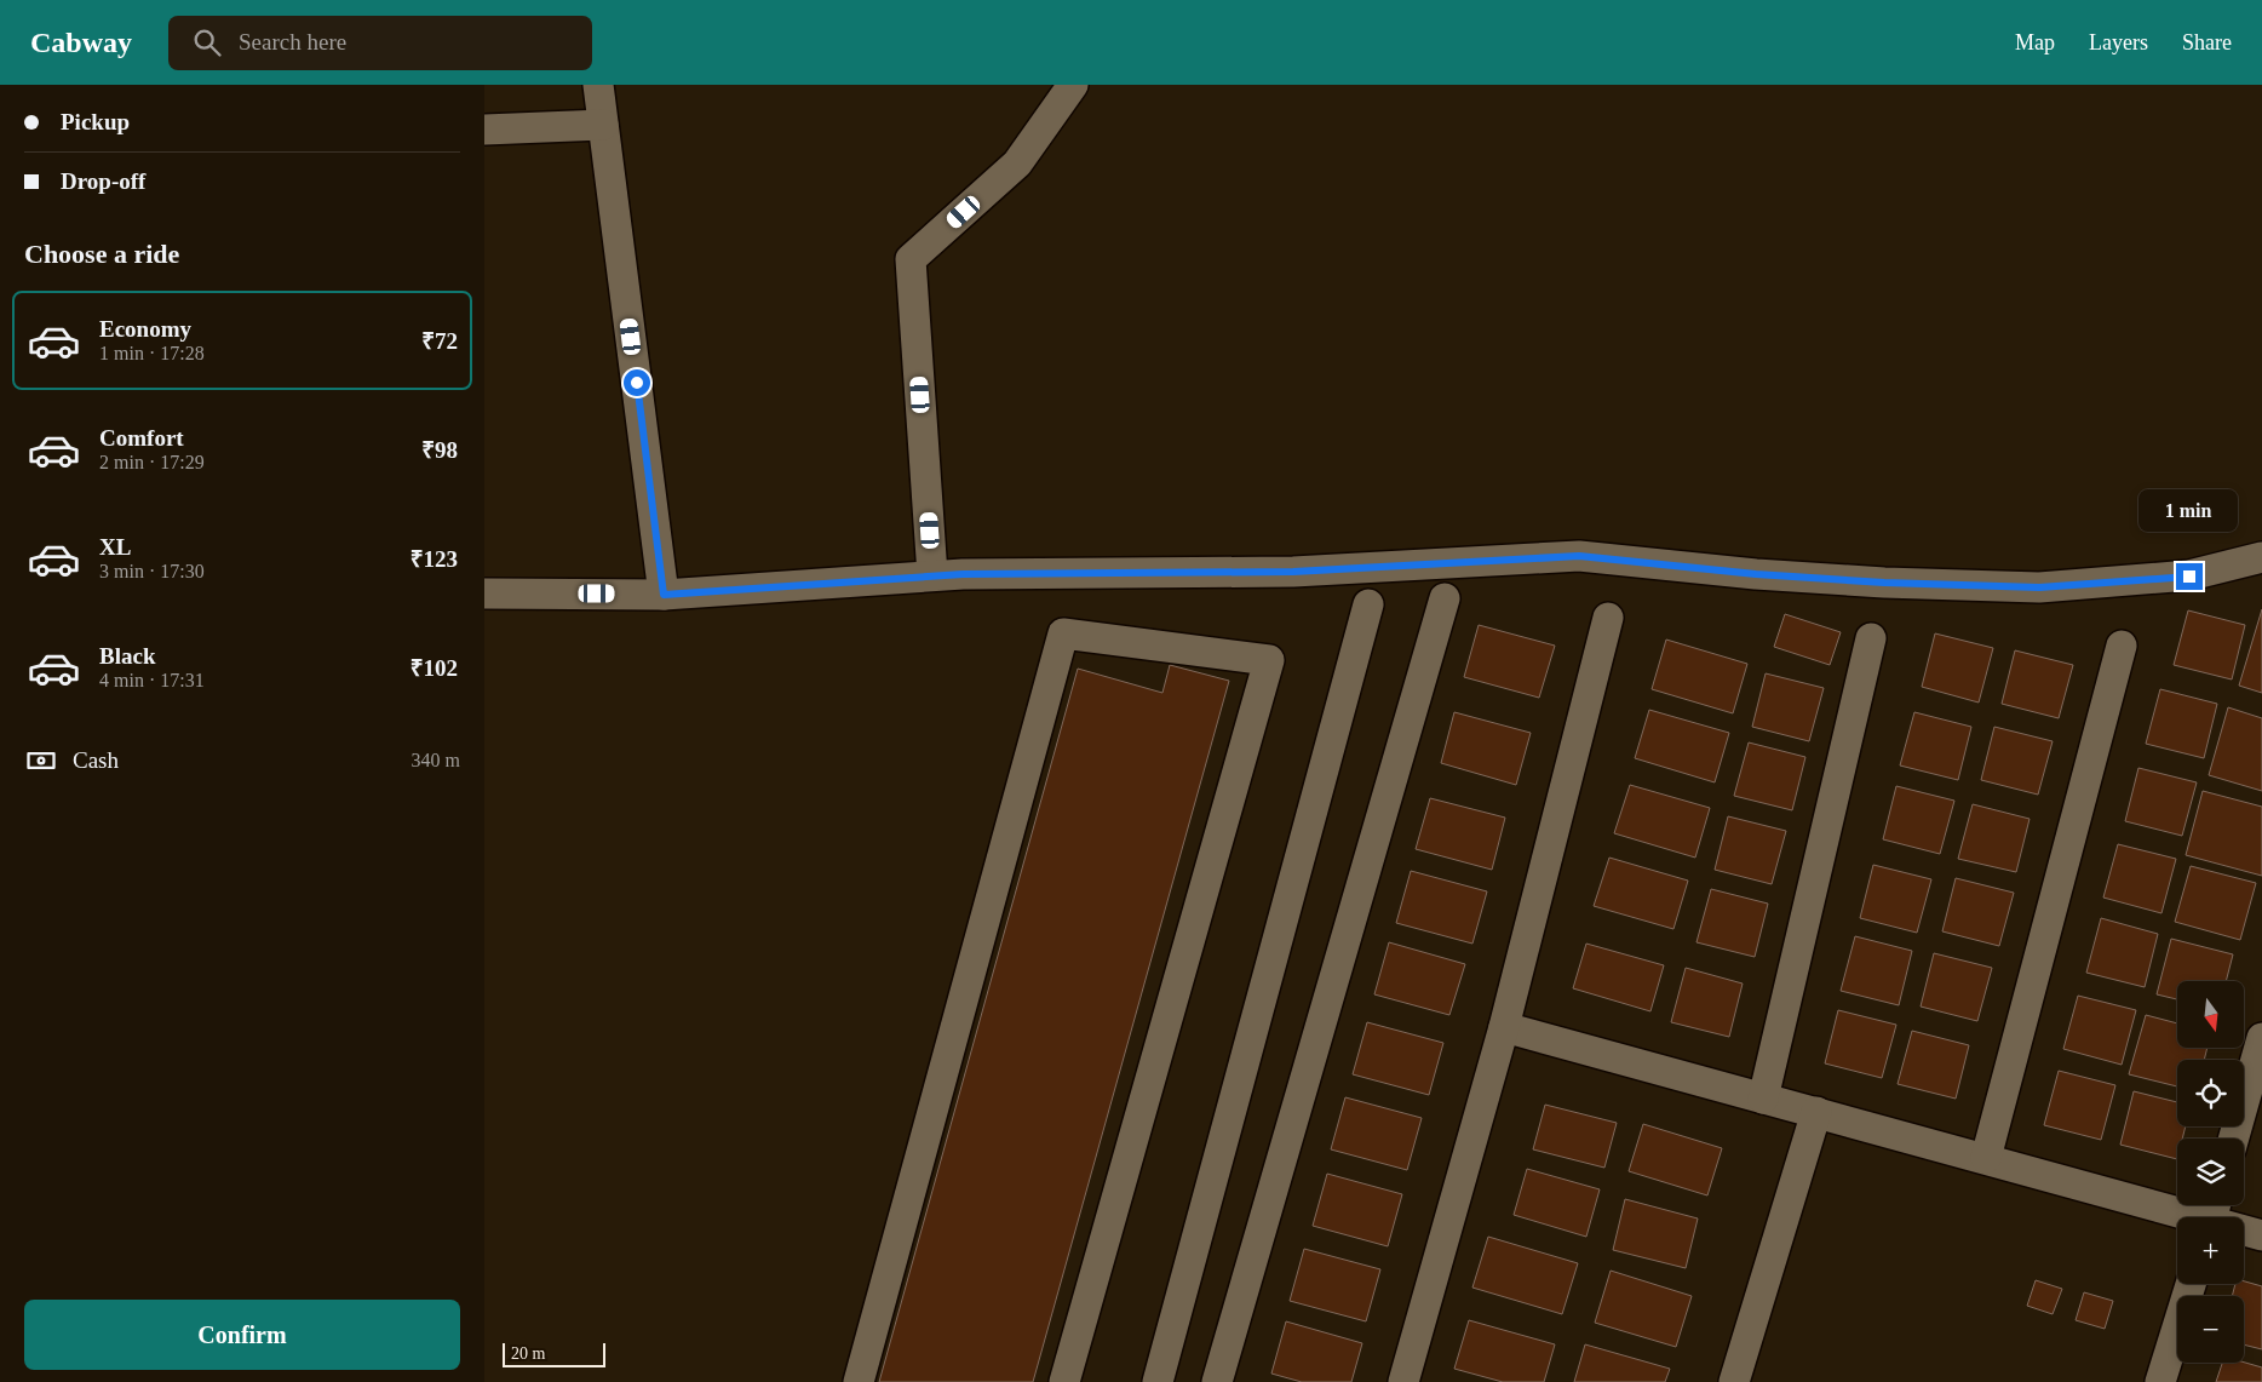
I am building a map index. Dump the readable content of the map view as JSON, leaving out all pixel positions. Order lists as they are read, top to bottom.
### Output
{
  "scale_bar": "20 m",
  "north": "bottom",
  "page": {
    "header": "Cabway",
    "search": "Search here",
    "nav": ["Map", "Layers", "Share"],
    "banner": ["Pickup", "Drop-off"],
    "heading": "Choose a ride",
    "list": [
      {
        "name": "Economy",
        "note": "1 min · 17:28",
        "value": "₹72"
      },
      {
        "name": "Comfort",
        "note": "2 min · 17:29",
        "value": "₹98"
      },
      {
        "name": "XL",
        "note": "3 min · 17:30",
        "value": "₹123"
      },
      {
        "name": "Black",
        "note": "4 min · 17:31",
        "value": "₹102"
      }
    ],
    "bubble": "1 min",
    "pay": ["Cash", "340 m"],
    "map_buttons": ["+", "−"],
    "buttons": "Confirm",
    "scale": "20 m"
  }
}
